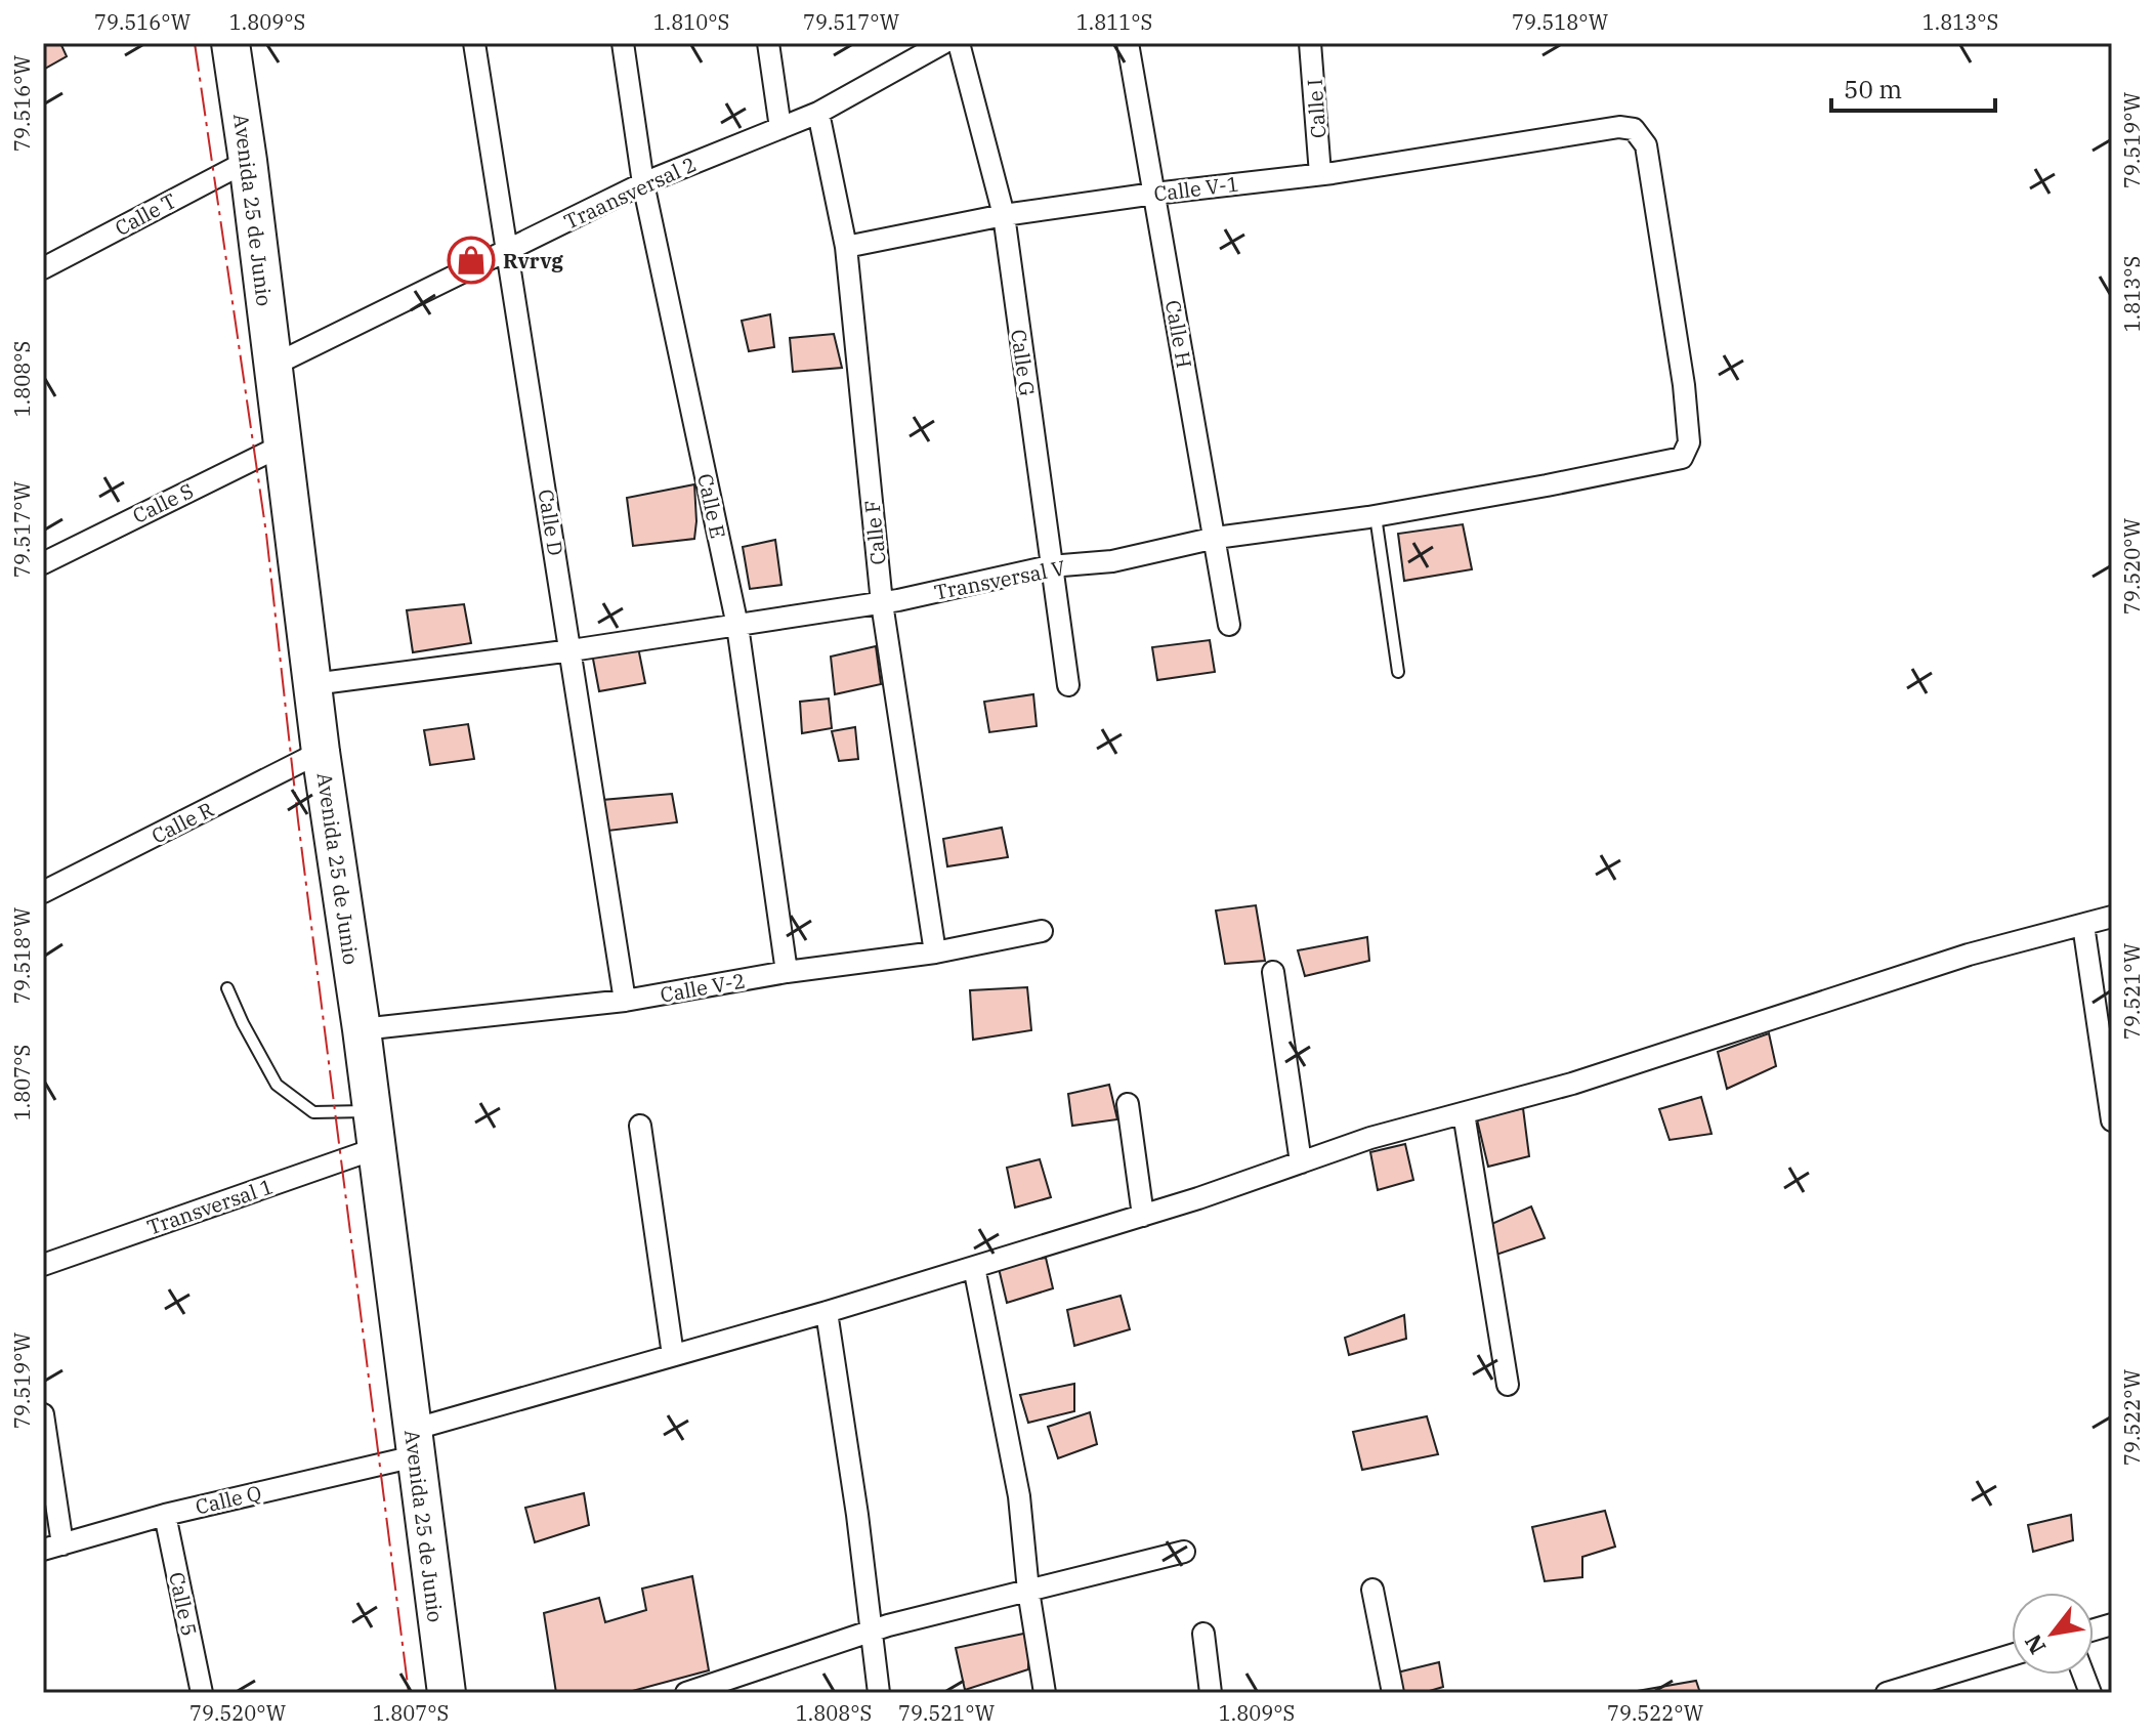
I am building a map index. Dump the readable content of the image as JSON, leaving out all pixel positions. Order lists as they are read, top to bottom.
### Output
{
  "streets": {
    "highway": ["Avenida 25 de Junio"],
    "street": [
      "Calle I",
      "Calle V-1",
      "Traansversal 2",
      "Calle T",
      "Calle H",
      "Calle G",
      "Calle S",
      "Calle E",
      "Calle D",
      "Calle F",
      "Transversal V",
      "Calle R",
      "Calle V-2",
      "Transversal 1",
      "Calle Q",
      "Calle 5"
    ]
  },
  "crossings": [
    ["Calle I", "Calle V-1"],
    ["Calle V-1", "Calle H"],
    ["Calle V-1", "Calle G"],
    ["Calle V-1", "Calle F"],
    ["Calle V-1", "Transversal V"],
    ["Traansversal 2", "Avenida 25 de Junio"],
    ["Traansversal 2", "Calle E"],
    ["Traansversal 2", "Calle D"],
    ["Traansversal 2", "Calle F"],
    ["Avenida 25 de Junio", "Calle T"],
    ["Avenida 25 de Junio", "Calle S"],
    ["Avenida 25 de Junio", "Transversal V"],
    ["Avenida 25 de Junio", "Calle R"],
    ["Avenida 25 de Junio", "Calle V-2"],
    ["Avenida 25 de Junio", "Transversal 1"],
    ["Avenida 25 de Junio", "Calle Q"],
    ["Calle H", "Transversal V"],
    ["Calle G", "Transversal V"],
    ["Calle E", "Transversal V"],
    ["Calle E", "Calle V-2"],
    ["Calle D", "Transversal V"],
    ["Calle D", "Calle V-2"],
    ["Calle F", "Transversal V"],
    ["Calle F", "Calle V-2"],
    ["Calle Q", "Calle 5"]
  ],
  "places": {
    "shop": ["Rvrvg"]
  },
  "scale_bar": "50 m",
  "north": "bottom left",
  "coordinates": [
    "79.516°W",
    "1.809°S",
    "1.810°S",
    "79.517°W",
    "1.811°S",
    "79.518°W",
    "1.813°S",
    "79.519°W",
    "1.808°S",
    "79.520°W",
    "79.521°W",
    "1.807°S",
    "79.522°W"
  ]
}
